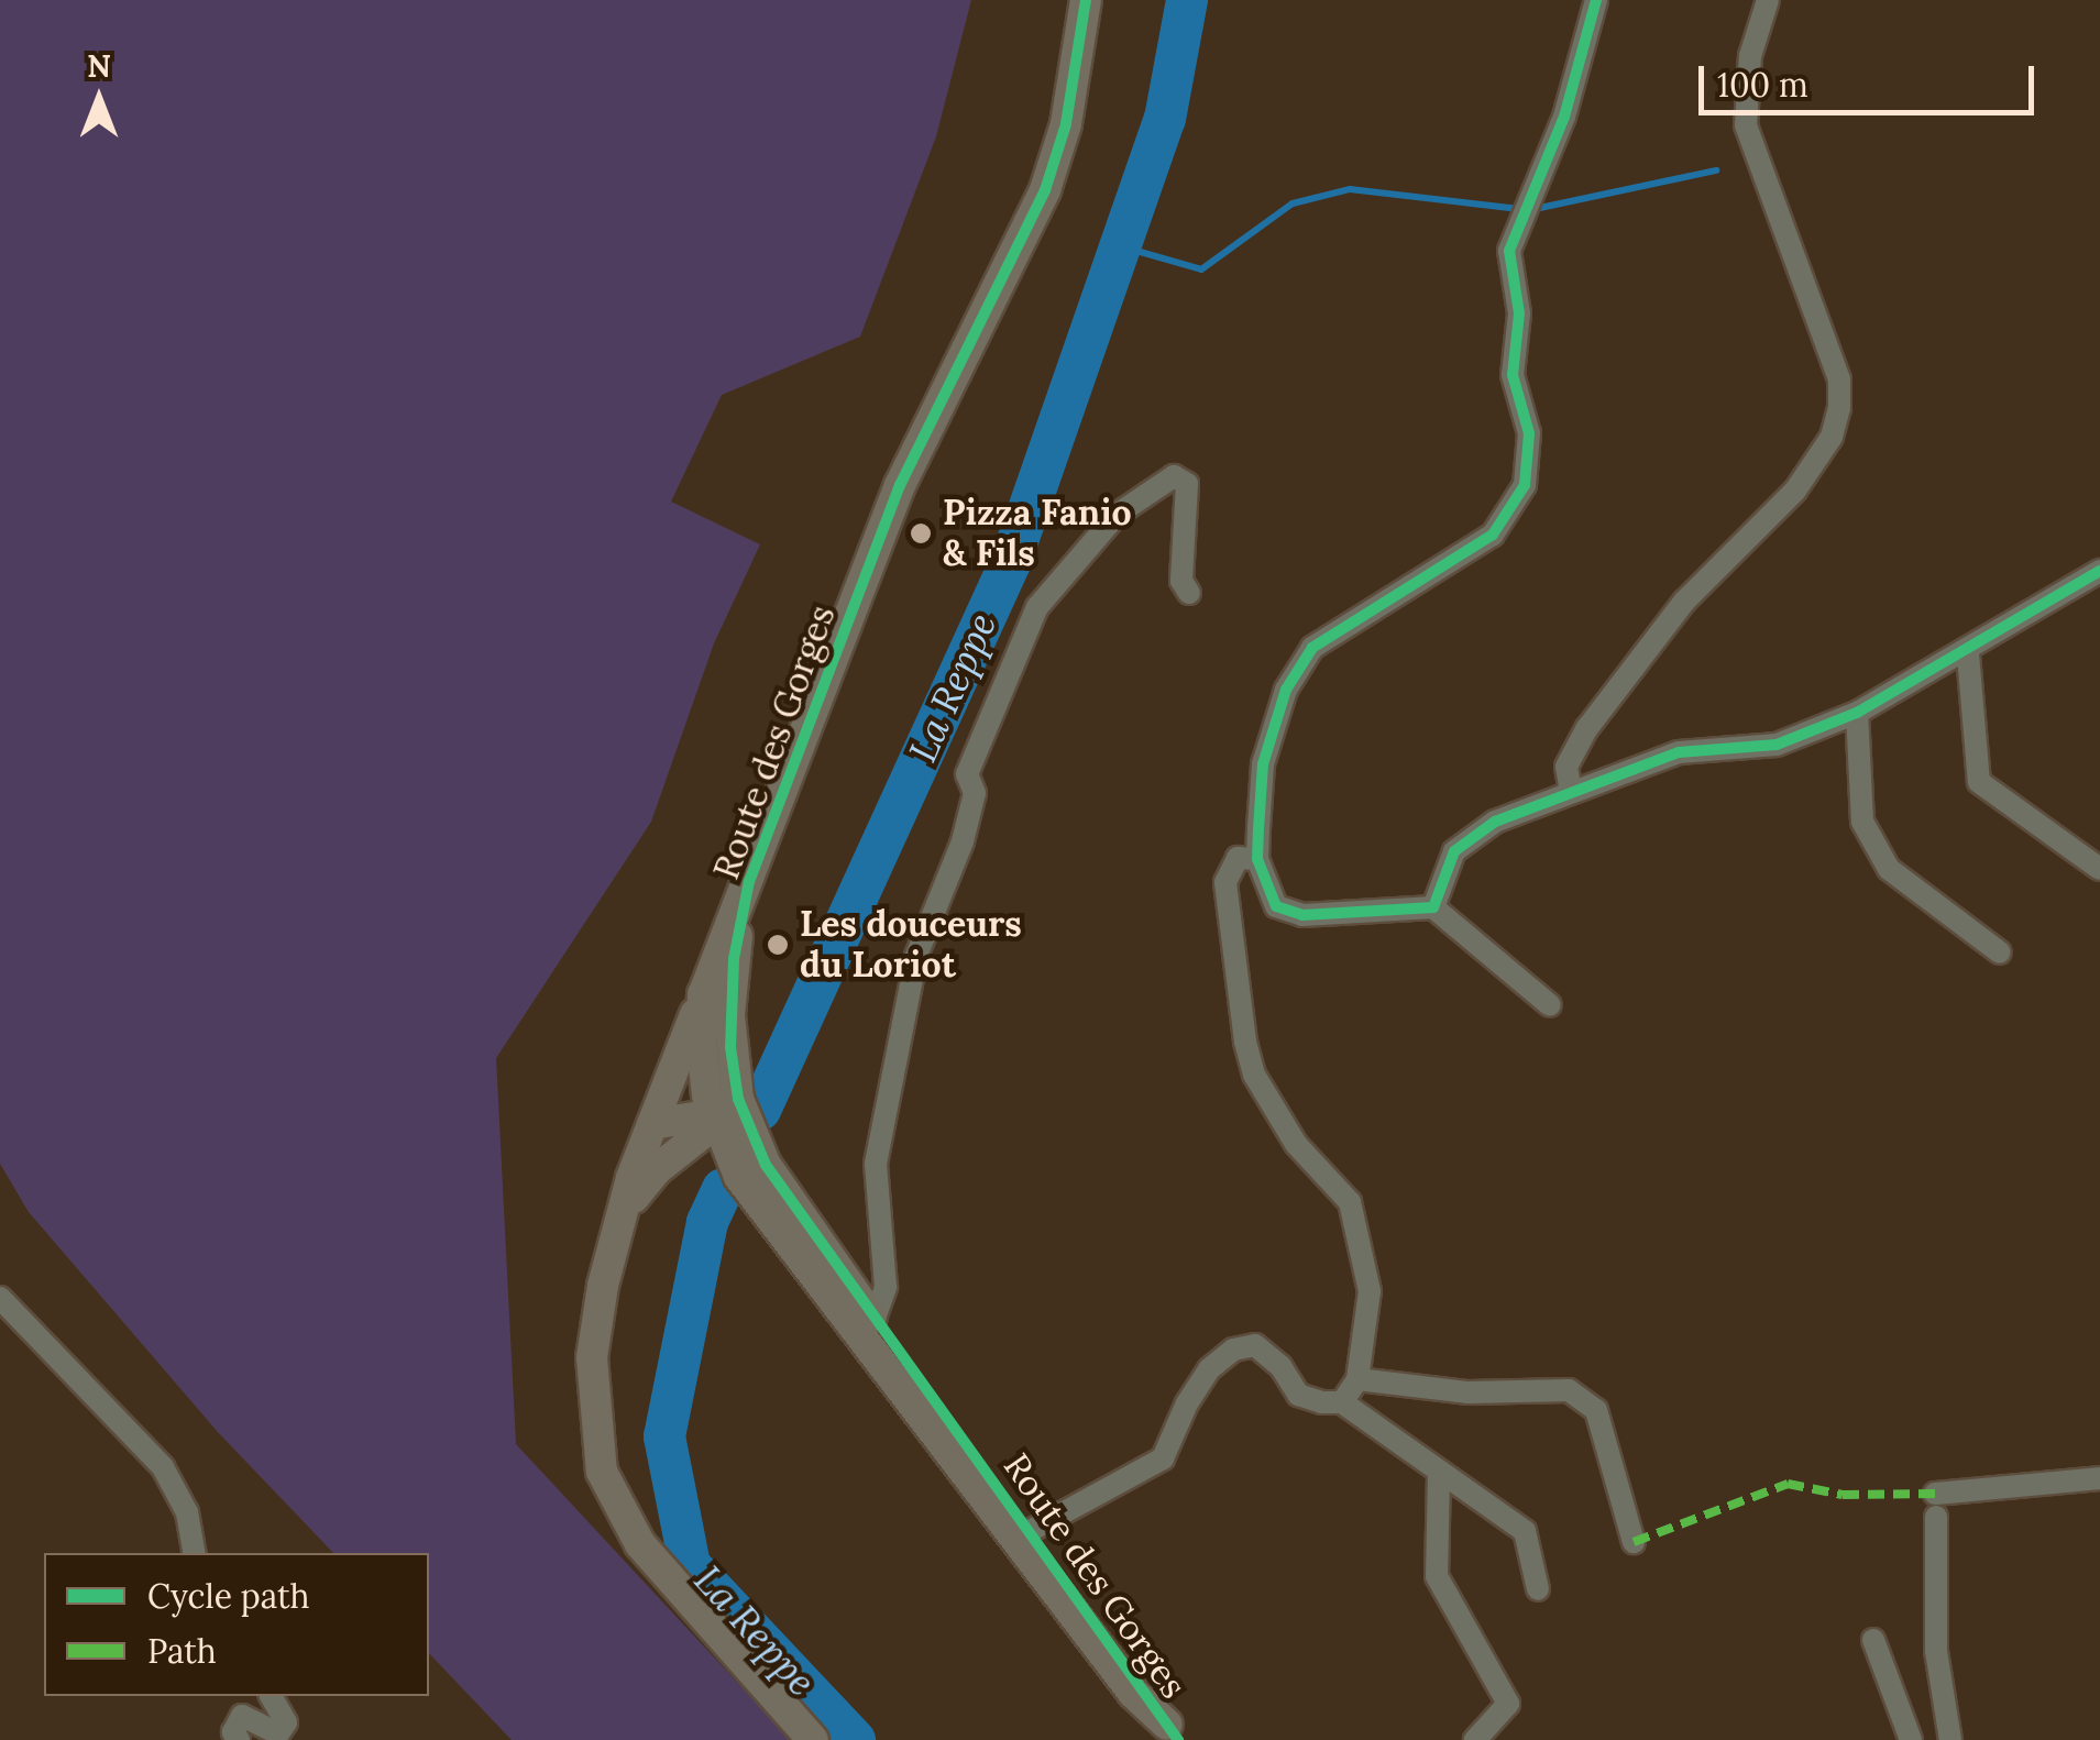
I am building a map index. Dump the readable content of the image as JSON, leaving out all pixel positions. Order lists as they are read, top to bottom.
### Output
{
  "streets": {
    "main road": ["Route des Gorges"]
  },
  "water": ["La Reppe"],
  "places": ["Pizza Fanio & Fils", "Les douceurs du Loriot"],
  "legend": ["Cycle path", "Path"],
  "scale_bar": "100 m",
  "north": "top"
}
